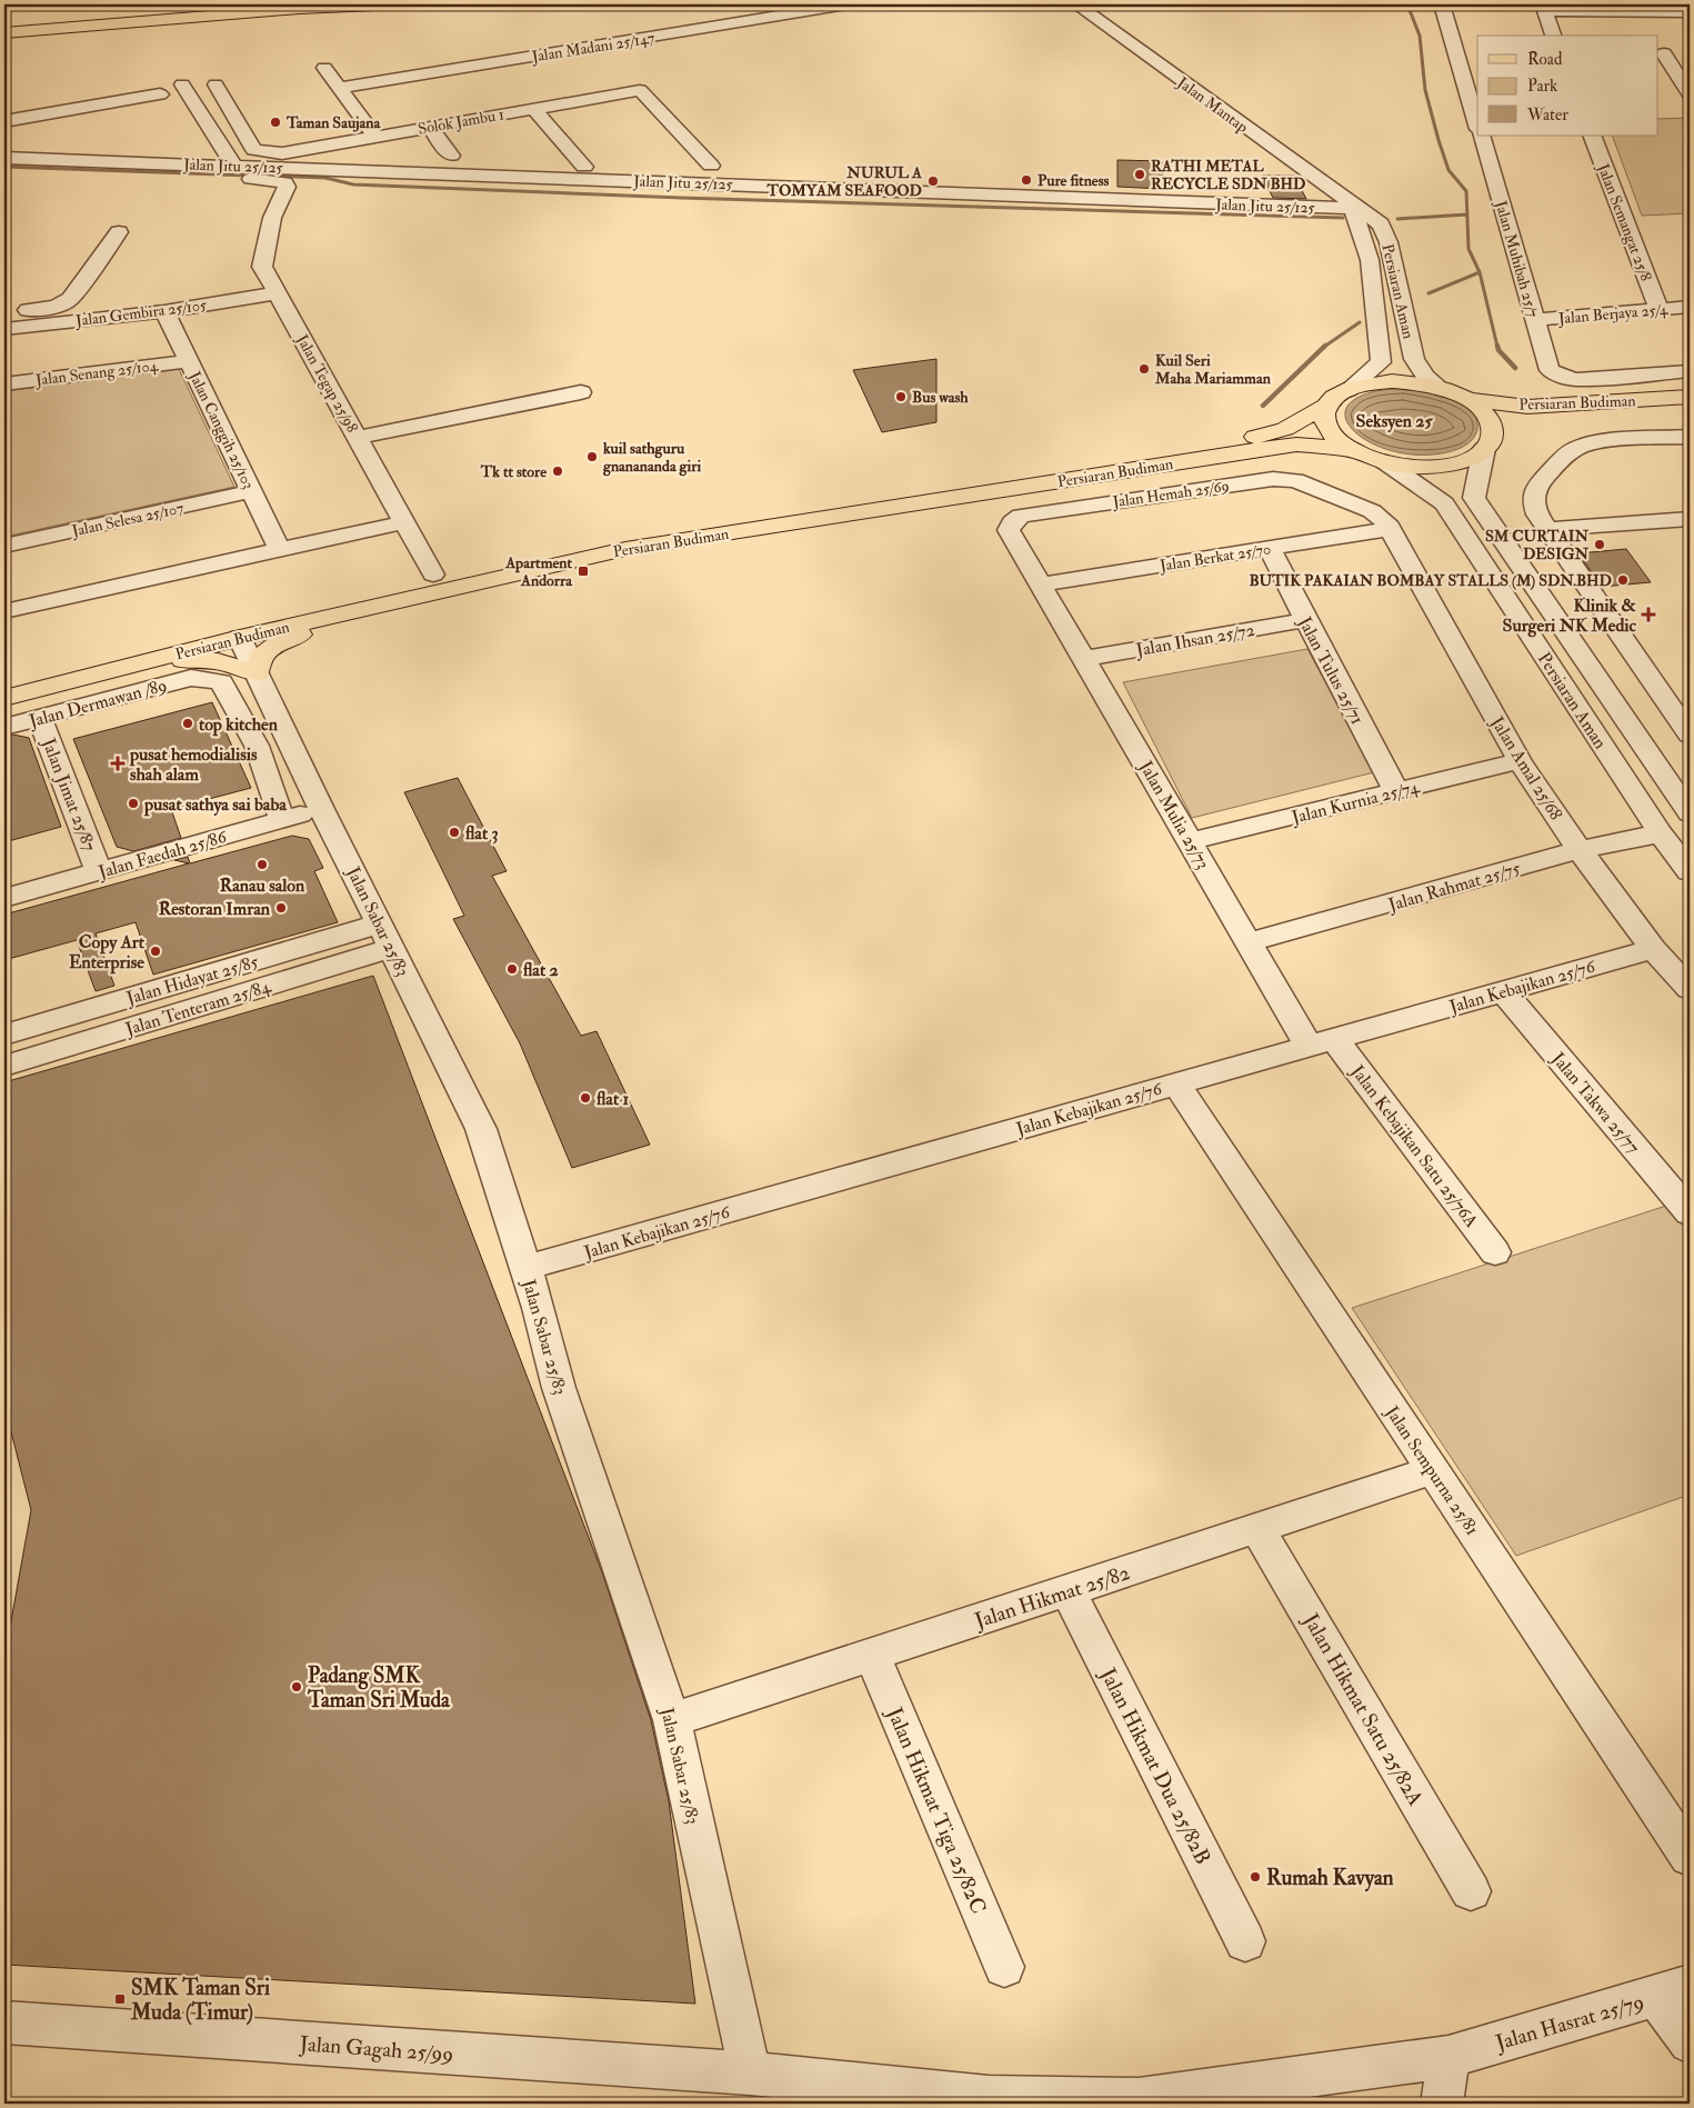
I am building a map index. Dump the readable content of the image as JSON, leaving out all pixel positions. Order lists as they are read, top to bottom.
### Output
{
  "streets": {
    "main road": ["Persiaran Budiman"],
    "street": [
      "Jalan Madani 25/147",
      "Jalan Mantap",
      "Solok Jambu 1",
      "Jalan Jitu 25/125",
      "Jalan Semangat 25/8",
      "Jalan Muhibah 25/7",
      "Persiaran Aman",
      "Jalan Gembira 25/105",
      "Jalan Berjaya 25/4",
      "Jalan Senang 25/104",
      "Jalan Tegap 25/98",
      "Jalan Canggih 25/103",
      "Jalan Hemah 25/69",
      "Jalan Selesa 25/107",
      "Jalan Berkat 25/70",
      "Jalan Ihsan 25/72",
      "Jalan Tulus 25/71",
      "Jalan Dermawan /89",
      "Jalan Amal 25/68",
      "Jalan Jimat 25/87",
      "Jalan Kurnia 25/74",
      "Jalan Mulia 25/73",
      "Jalan Faedah 25/86",
      "Jalan Rahmat 25/75",
      "Jalan Sabar 25/83",
      "Jalan Hidayat 25/85",
      "Jalan Kebajikan 25/76",
      "Jalan Tenteram 25/84",
      "Jalan Takwa 25/77",
      "Jalan Kebajikan Satu 25/76A",
      "Jalan Sempurna 25/81",
      "Jalan Hikmat 25/82",
      "Jalan Hikmat Satu 25/82A",
      "Jalan Hikmat Dua 25/82B",
      "Jalan Hikmat Tiga 25/82C",
      "Jalan Hasrat 25/79",
      "Jalan Gagah 25/99"
    ]
  },
  "crossings": [
    ["Jalan Mantap", "Jalan Jitu 25/125"],
    ["Jalan Mantap", "Persiaran Aman"],
    ["Jalan Jitu 25/125", "Persiaran Aman"],
    ["Jalan Semangat 25/8", "Jalan Berjaya 25/4"],
    ["Jalan Muhibah 25/7", "Jalan Berjaya 25/4"],
    ["Persiaran Aman", "Persiaran Budiman"],
    ["Persiaran Aman", "Jalan Rahmat 25/75"],
    ["Jalan Gembira 25/105", "Jalan Tegap 25/98"],
    ["Jalan Gembira 25/105", "Jalan Canggih 25/103"],
    ["Jalan Senang 25/104", "Jalan Canggih 25/103"],
    ["Jalan Tegap 25/98", "Persiaran Budiman"],
    ["Persiaran Budiman", "Jalan Sabar 25/83"],
    ["Jalan Canggih 25/103", "Jalan Selesa 25/107"],
    ["Jalan Hemah 25/69", "Jalan Berkat 25/70"],
    ["Jalan Hemah 25/69", "Jalan Amal 25/68"],
    ["Jalan Hemah 25/69", "Jalan Mulia 25/73"],
    ["Jalan Berkat 25/70", "Jalan Tulus 25/71"],
    ["Jalan Berkat 25/70", "Jalan Amal 25/68"],
    ["Jalan Berkat 25/70", "Jalan Mulia 25/73"],
    ["Jalan Ihsan 25/72", "Jalan Tulus 25/71"],
    ["Jalan Ihsan 25/72", "Jalan Mulia 25/73"],
    ["Jalan Tulus 25/71", "Jalan Kurnia 25/74"],
    ["Jalan Dermawan /89", "Jalan Jimat 25/87"],
    ["Jalan Amal 25/68", "Jalan Kurnia 25/74"],
    ["Jalan Amal 25/68", "Jalan Rahmat 25/75"],
    ["Jalan Amal 25/68", "Jalan Kebajikan 25/76"],
    ["Jalan Jimat 25/87", "Jalan Faedah 25/86"],
    ["Jalan Kurnia 25/74", "Jalan Mulia 25/73"],
    ["Jalan Mulia 25/73", "Jalan Rahmat 25/75"],
    ["Jalan Mulia 25/73", "Jalan Kebajikan 25/76"],
    ["Jalan Mulia 25/73", "Jalan Kebajikan Satu 25/76A"],
    ["Jalan Faedah 25/86", "Jalan Sabar 25/83"],
    ["Jalan Sabar 25/83", "Jalan Hidayat 25/85"],
    ["Jalan Sabar 25/83", "Jalan Kebajikan 25/76"],
    ["Jalan Sabar 25/83", "Jalan Tenteram 25/84"],
    ["Jalan Sabar 25/83", "Jalan Hikmat 25/82"],
    ["Jalan Sabar 25/83", "Jalan Hasrat 25/79"],
    ["Jalan Sabar 25/83", "Jalan Gagah 25/99"],
    ["Jalan Hidayat 25/85", "Jalan Tenteram 25/84"],
    ["Jalan Kebajikan 25/76", "Jalan Takwa 25/77"],
    ["Jalan Kebajikan 25/76", "Jalan Kebajikan Satu 25/76A"],
    ["Jalan Kebajikan 25/76", "Jalan Sempurna 25/81"],
    ["Jalan Sempurna 25/81", "Jalan Hikmat 25/82"],
    ["Jalan Hikmat 25/82", "Jalan Hikmat Satu 25/82A"],
    ["Jalan Hikmat 25/82", "Jalan Hikmat Dua 25/82B"],
    ["Jalan Hikmat 25/82", "Jalan Hikmat Tiga 25/82C"],
    ["Jalan Hasrat 25/79", "Jalan Gagah 25/99"]
  ],
  "districts": ["Seksyen 25"],
  "places": {
    "other": [
      "Taman Saujana",
      "RATHI METAL RECYCLE SDN BHD",
      "Pure fitness",
      "NURUL A TOMYAM SEAFOOD",
      "Kuil Seri Maha Mariamman",
      "Bus wash",
      "kuil sathguru gnanananda giri",
      "Tk tt store",
      "SM CURTAIN DESIGN",
      "BUTIK PAKAIAN BOMBAY STALLS (M) SDN.BHD",
      "top kitchen",
      "pusat sathya sai baba",
      "flat 3",
      "Ranau salon",
      "Restoran Imran",
      "Copy Art Enterprise",
      "flat 2",
      "flat 1",
      "Padang SMK Taman Sri Muda",
      "Rumah Kavyan"
    ],
    "transit": ["Apartment Andorra", "SMK Taman Sri Muda (Timur)"],
    "health": ["Klinik & Surgeri NK Medic", "pusat hemodialisis shah alam"]
  },
  "legend": ["Road", "Park", "Water"]
}
